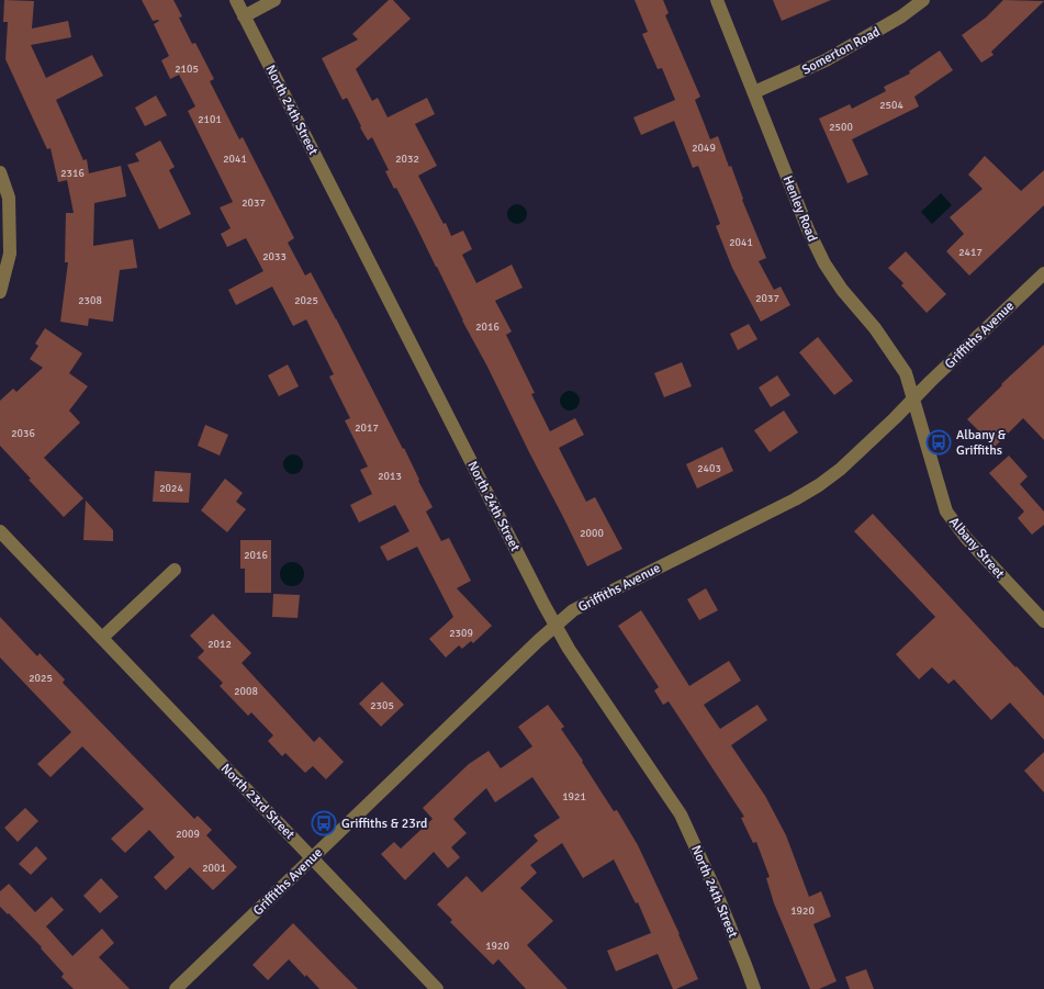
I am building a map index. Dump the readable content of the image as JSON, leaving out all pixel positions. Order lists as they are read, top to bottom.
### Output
{
  "streets": {
    "street": [
      "Somerton Road",
      "North 24th Street",
      "Henley Road",
      "Griffiths Avenue",
      "Albany Street",
      "North 23rd Street"
    ]
  },
  "crossings": [
    ["Somerton Road", "Henley Road"],
    ["North 24th Street", "Griffiths Avenue"],
    ["Henley Road", "Griffiths Avenue"],
    ["Henley Road", "Albany Street"],
    ["Griffiths Avenue", "Albany Street"],
    ["Griffiths Avenue", "North 23rd Street"]
  ],
  "places": {
    "bus stop": ["Albany & Griffiths", "Griffiths & 23rd"]
  },
  "house_numbers": [
    "2105",
    "2504",
    "2101",
    "2500",
    "2049",
    "2041",
    "2032",
    "2316",
    "2037",
    "2041",
    "2417",
    "2033",
    "2037",
    "2308",
    "2025",
    "2016",
    "2017",
    "2036",
    "2403",
    "2013",
    "2024",
    "2000",
    "2016",
    "2309",
    "2012",
    "2025",
    "2008",
    "2305",
    "1921",
    "2009",
    "2001",
    "1920",
    "1920"
  ]
}
